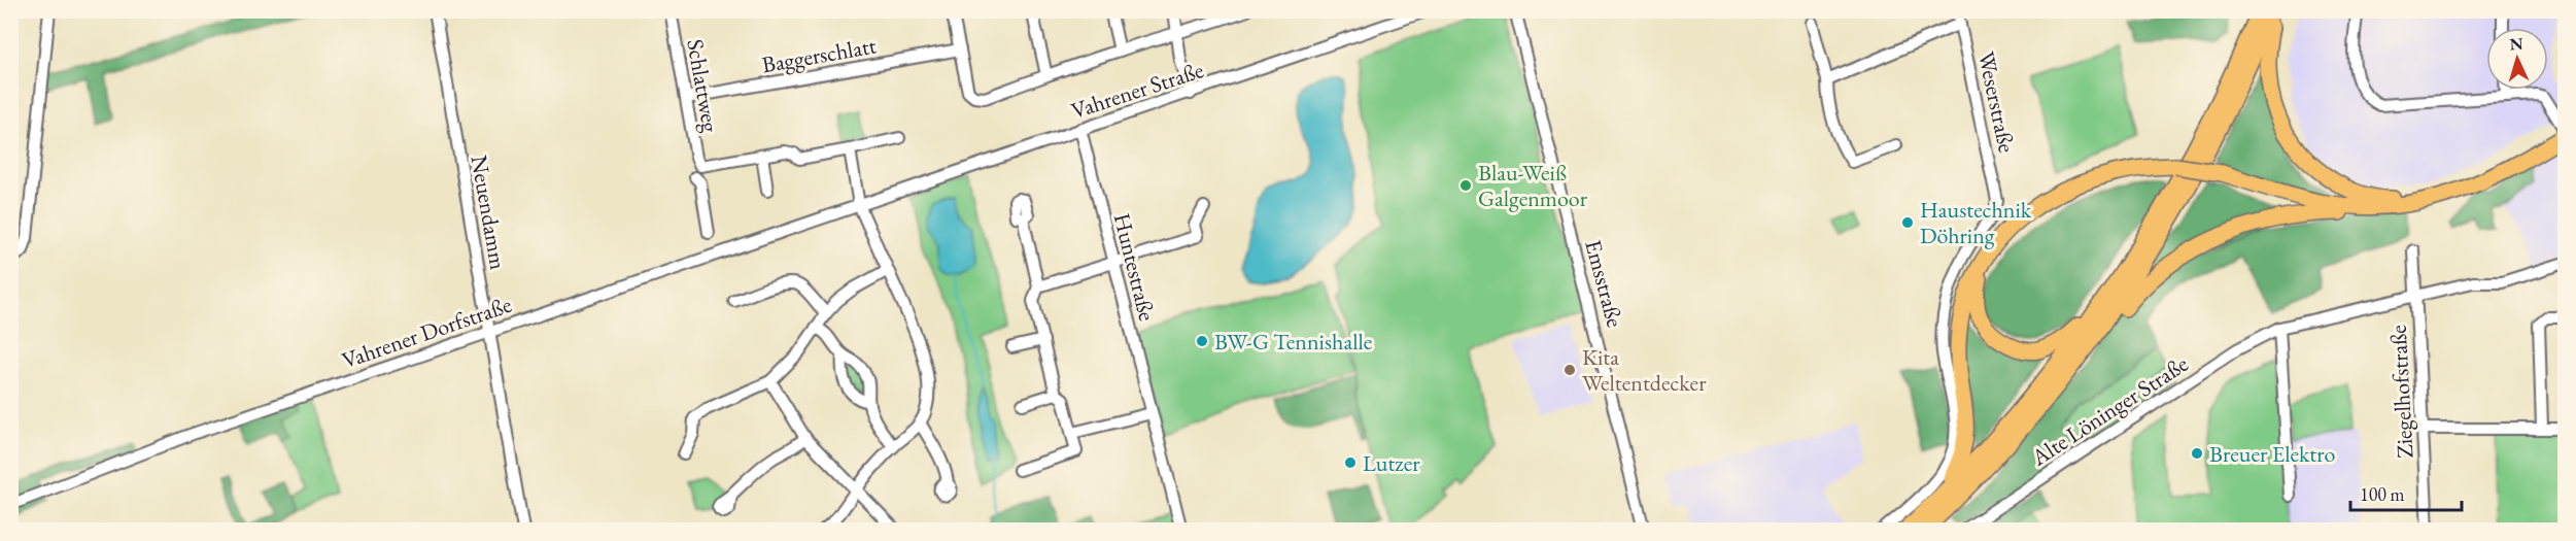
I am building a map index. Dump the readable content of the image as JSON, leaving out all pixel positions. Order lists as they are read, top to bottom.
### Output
{
  "streets": {
    "street": [
      "Baggerschlatt",
      "Schlattweg",
      "Vahrener Straße",
      "Weserstraße",
      "Neuendamm",
      "Huntestraße",
      "Emsstraße",
      "Vahrener Dorfstraße",
      "Ziegelhofstraße",
      "Alte Löninger Straße"
    ]
  },
  "crossings": [
    ["Baggerschlatt", "Schlattweg"],
    ["Vahrener Straße", "Huntestraße"],
    ["Vahrener Straße", "Vahrener Dorfstraße"],
    ["Neuendamm", "Vahrener Dorfstraße"],
    ["Ziegelhofstraße", "Alte Löninger Straße"]
  ],
  "places": [
    "Blau-Weiß Galgenmoor",
    "Haustechnik Döhring",
    "BW-G Tennishalle",
    "Kita Weltentdecker",
    "Breuer Elektro",
    "Lutzer"
  ],
  "scale_bar": "100 m",
  "north": "top"
}
